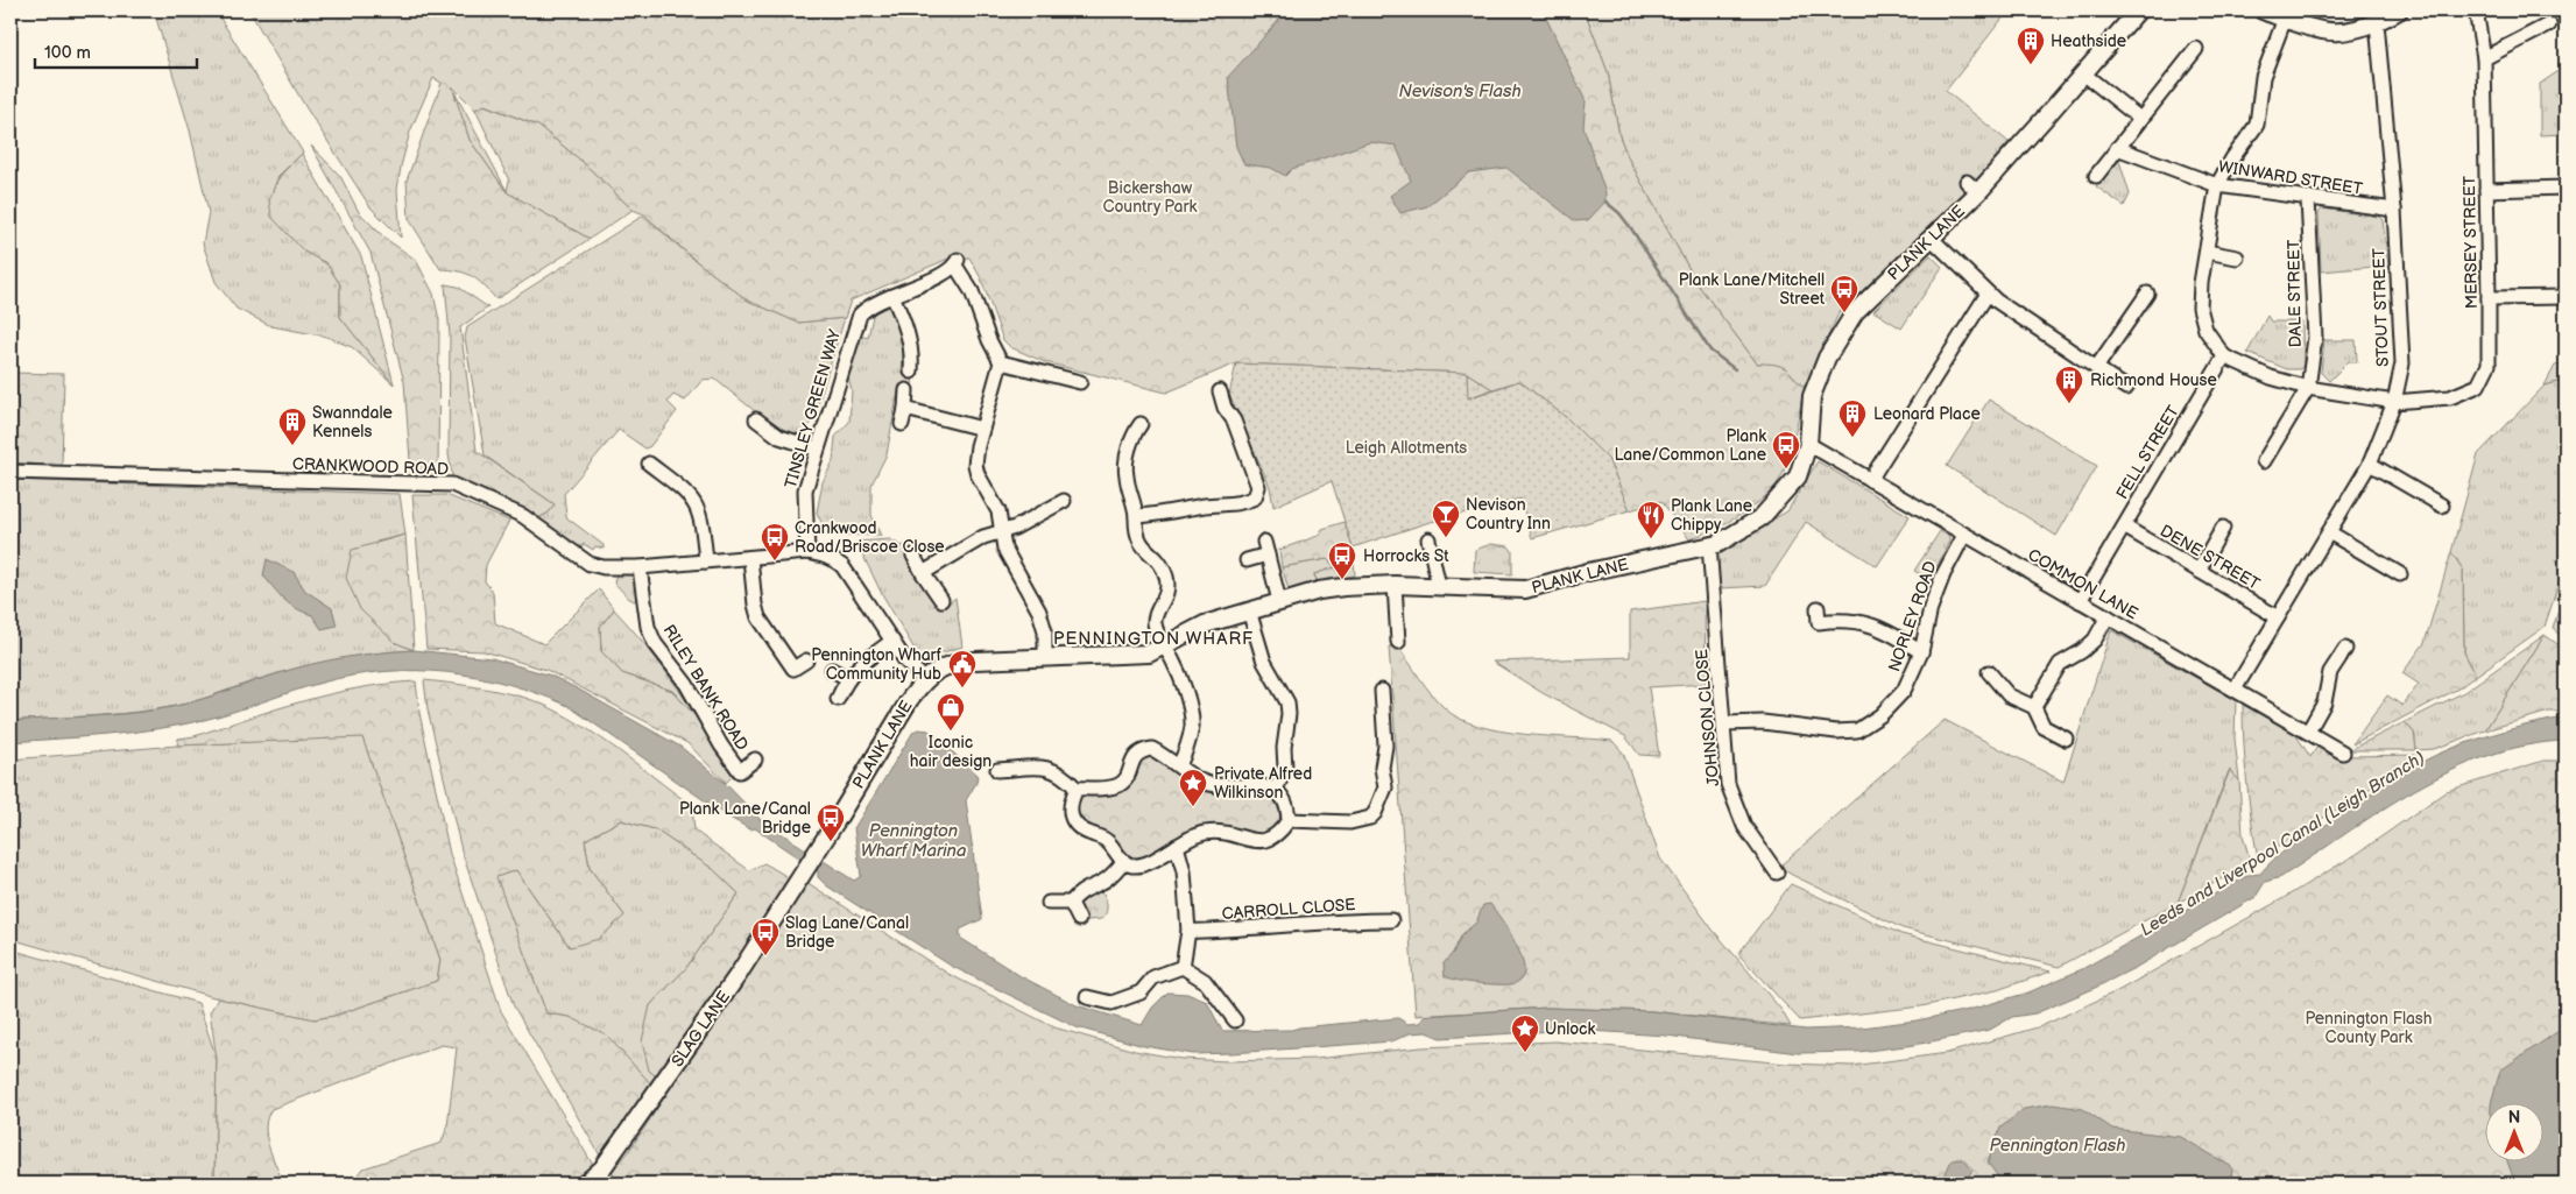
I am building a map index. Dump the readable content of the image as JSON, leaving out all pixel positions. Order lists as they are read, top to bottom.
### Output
{
  "streets": {
    "street": [
      "WINWARD STREET",
      "PLANK LANE",
      "MERSEY STREET",
      "DALE STREET",
      "STOUT STREET",
      "TINSLEY GREEN WAY",
      "FELL STREET",
      "CRANKWOOD ROAD",
      "DENE STREET",
      "COMMON LANE",
      "NORLEY ROAD",
      "RILEY BANK ROAD",
      "JOHNSON CLOSE",
      "CARROLL CLOSE",
      "SLAG LANE"
    ]
  },
  "crossings": [
    ["WINWARD STREET", "DALE STREET"],
    ["WINWARD STREET", "STOUT STREET"],
    ["PLANK LANE", "CRANKWOOD ROAD"],
    ["PLANK LANE", "COMMON LANE"],
    ["PLANK LANE", "JOHNSON CLOSE"],
    ["PLANK LANE", "SLAG LANE"],
    ["MERSEY STREET", "DALE STREET"],
    ["MERSEY STREET", "STOUT STREET"],
    ["MERSEY STREET", "FELL STREET"],
    ["STOUT STREET", "DENE STREET"],
    ["STOUT STREET", "COMMON LANE"],
    ["TINSLEY GREEN WAY", "CRANKWOOD ROAD"],
    ["FELL STREET", "DENE STREET"],
    ["FELL STREET", "COMMON LANE"],
    ["CRANKWOOD ROAD", "RILEY BANK ROAD"],
    ["COMMON LANE", "NORLEY ROAD"],
    ["NORLEY ROAD", "JOHNSON CLOSE"]
  ],
  "districts": ["PENNINGTON WHARF"],
  "water": [
    "Nevison's Flash",
    "Pennington Wharf Marina",
    "Leeds and Liverpool Canal (Leigh Branch)",
    "Pennington Flash"
  ],
  "parks": ["Bickershaw Country Park", "Leigh Allotments", "Pennington Flash County Park"],
  "places": {
    "building": [
      "Heathside",
      "Richmond House",
      "Leonard Place",
      "Swanndale Kennels"
    ],
    "bus stop": [
      "Plank Lane/Mitchell Street",
      "Plank Lane/Common Lane",
      "Crankwood Road/Briscoe Close",
      "Horrocks St",
      "Plank Lane/Canal Bridge",
      "Slag Lane/Canal Bridge"
    ],
    "bar": ["Nevison Country Inn"],
    "restaurant": ["Plank Lane Chippy"],
    "public building": ["Pennington Wharf Community Hub"],
    "shop": ["Iconic hair design"],
    "place": ["Private Alfred Wilkinson", "Unlock"]
  },
  "scale_bar": "100 m",
  "north": "top"
}
